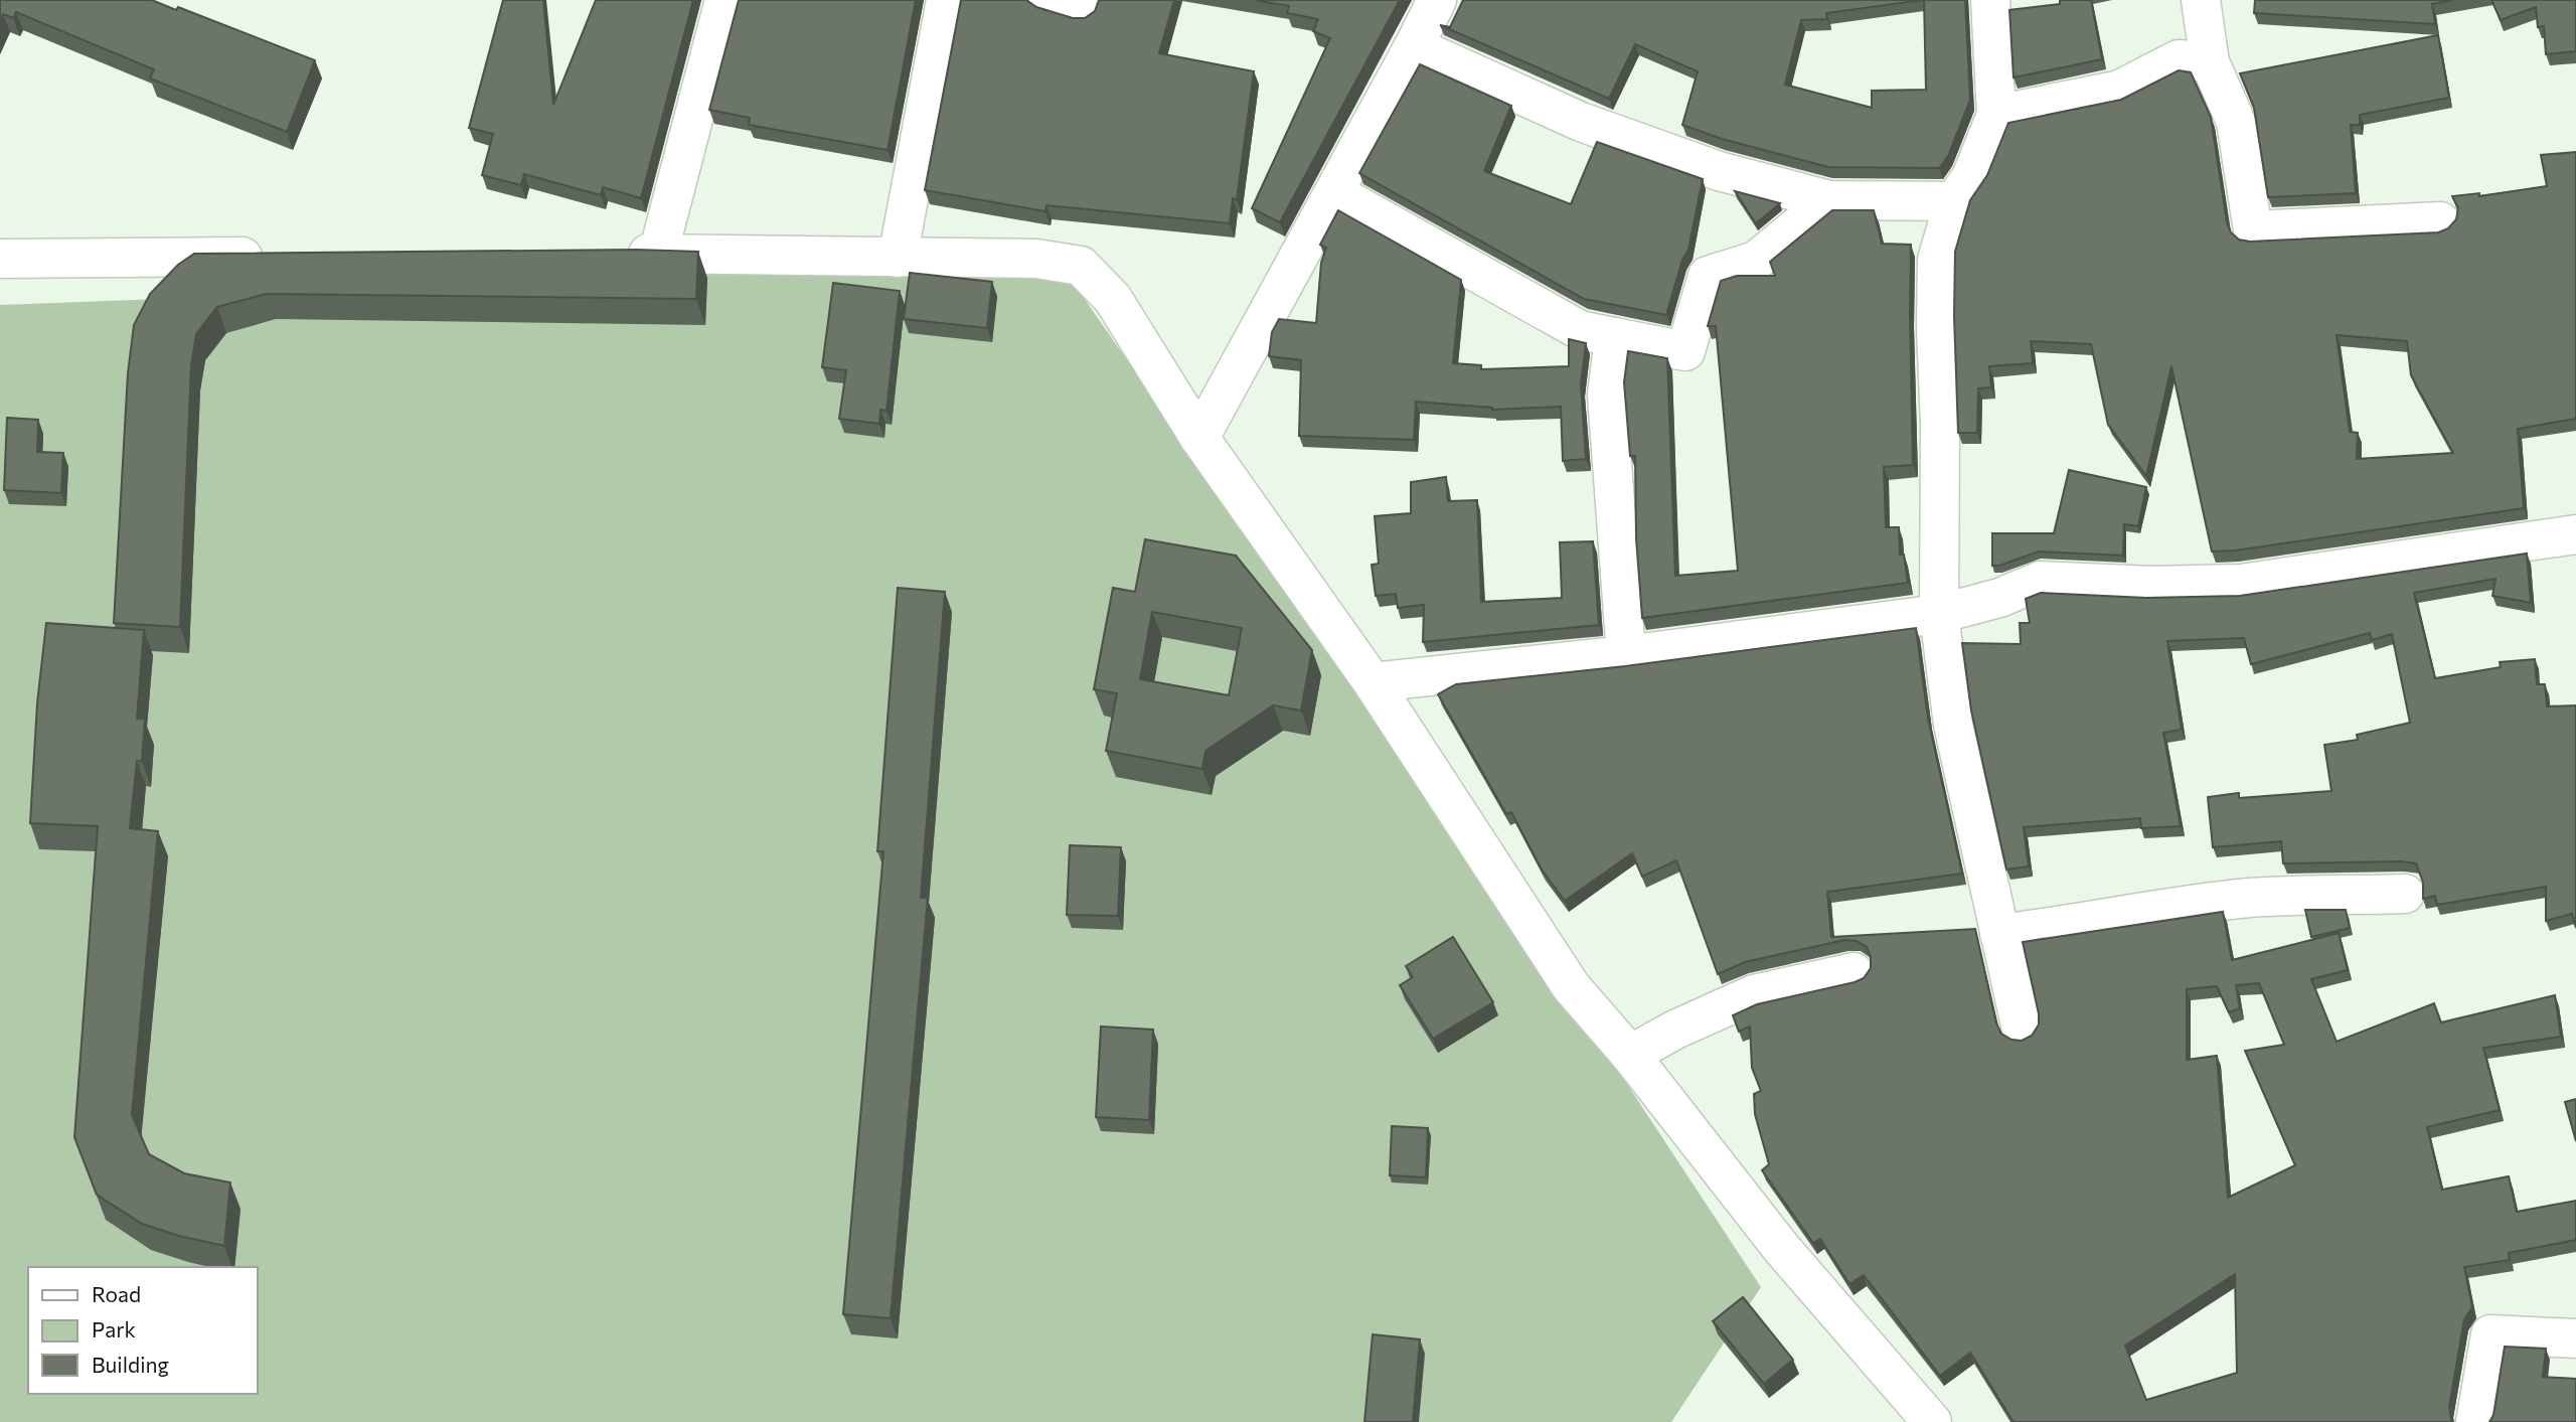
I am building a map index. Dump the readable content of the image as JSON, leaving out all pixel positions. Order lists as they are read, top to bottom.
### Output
{
  "legend": ["Road", "Park", "Building"]
}
